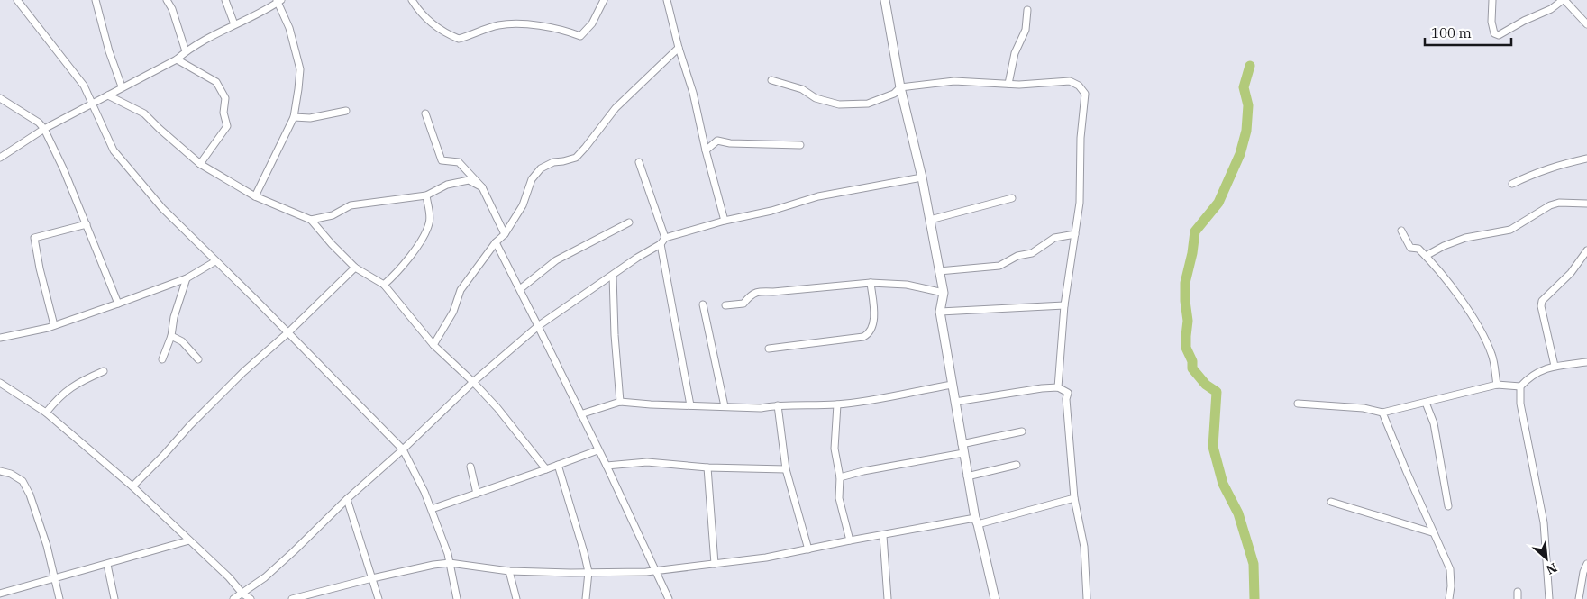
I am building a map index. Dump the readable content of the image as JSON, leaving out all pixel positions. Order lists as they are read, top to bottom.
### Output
{
  "scale_bar": "100 m",
  "north": "bottom right"
}
